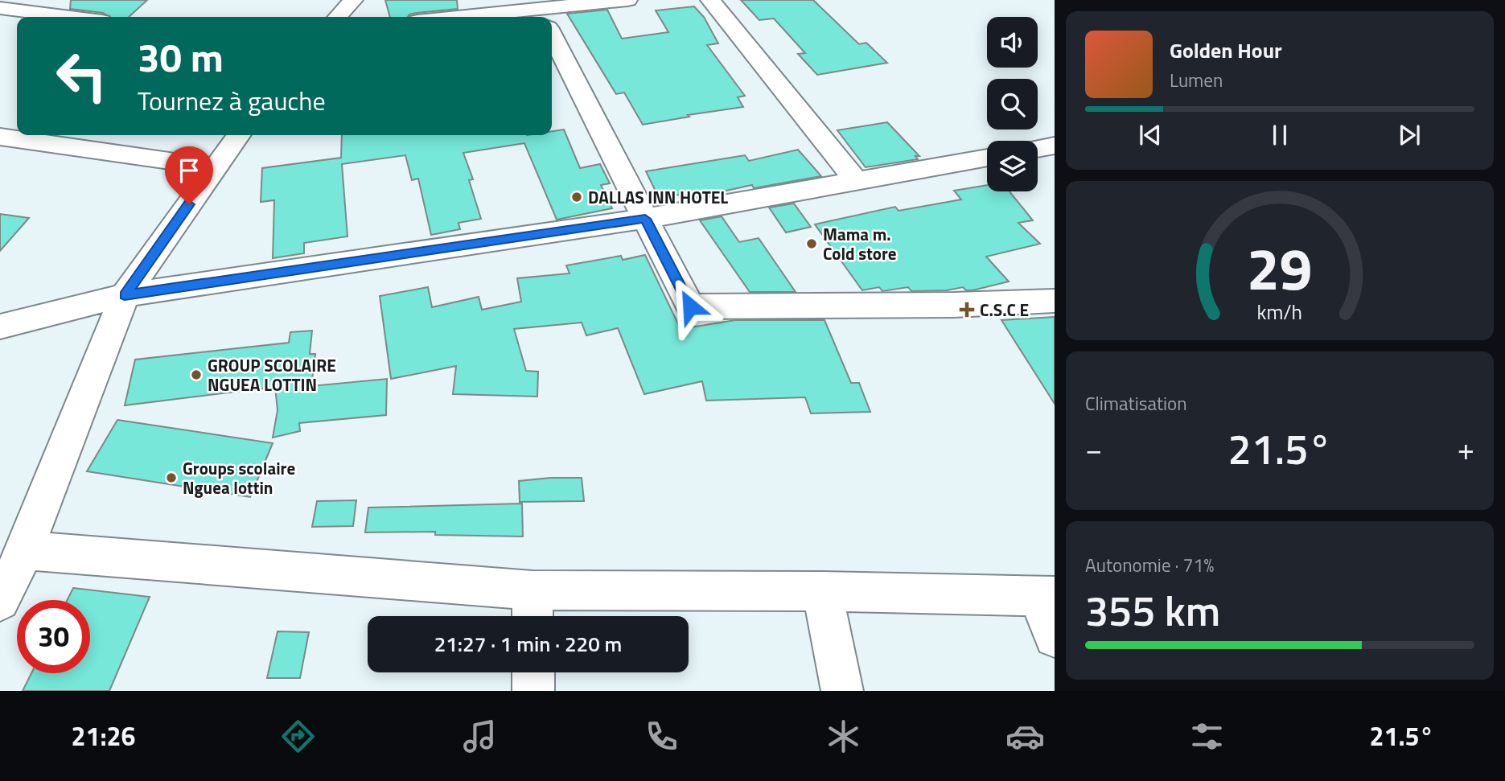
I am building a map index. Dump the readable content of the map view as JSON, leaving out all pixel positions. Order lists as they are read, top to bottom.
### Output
{
  "places": {
    "other": [
      "DALLAS INN HOTEL",
      "Mama m. Cold store",
      "GROUP SCOLAIRE NGUEA LOTTIN",
      "Groups scolaire Nguea lottin"
    ],
    "health": ["C.S.C E"]
  },
  "page": {
    "turn": ["30 m", "Tournez à gauche"],
    "song": ["Golden Hour", "Lumen"],
    "tile": [
      "Climatisation",
      ["Autonomie · 71%", "355 km"]
    ],
    "heat": ["−", "21.5°", "+"],
    "limit": "30",
    "trip": "21:27 · 1 min · 220 m",
    "tabs": ["21:26", "21.5°"],
    "gauge": ["29", "km/h"]
  }
}
